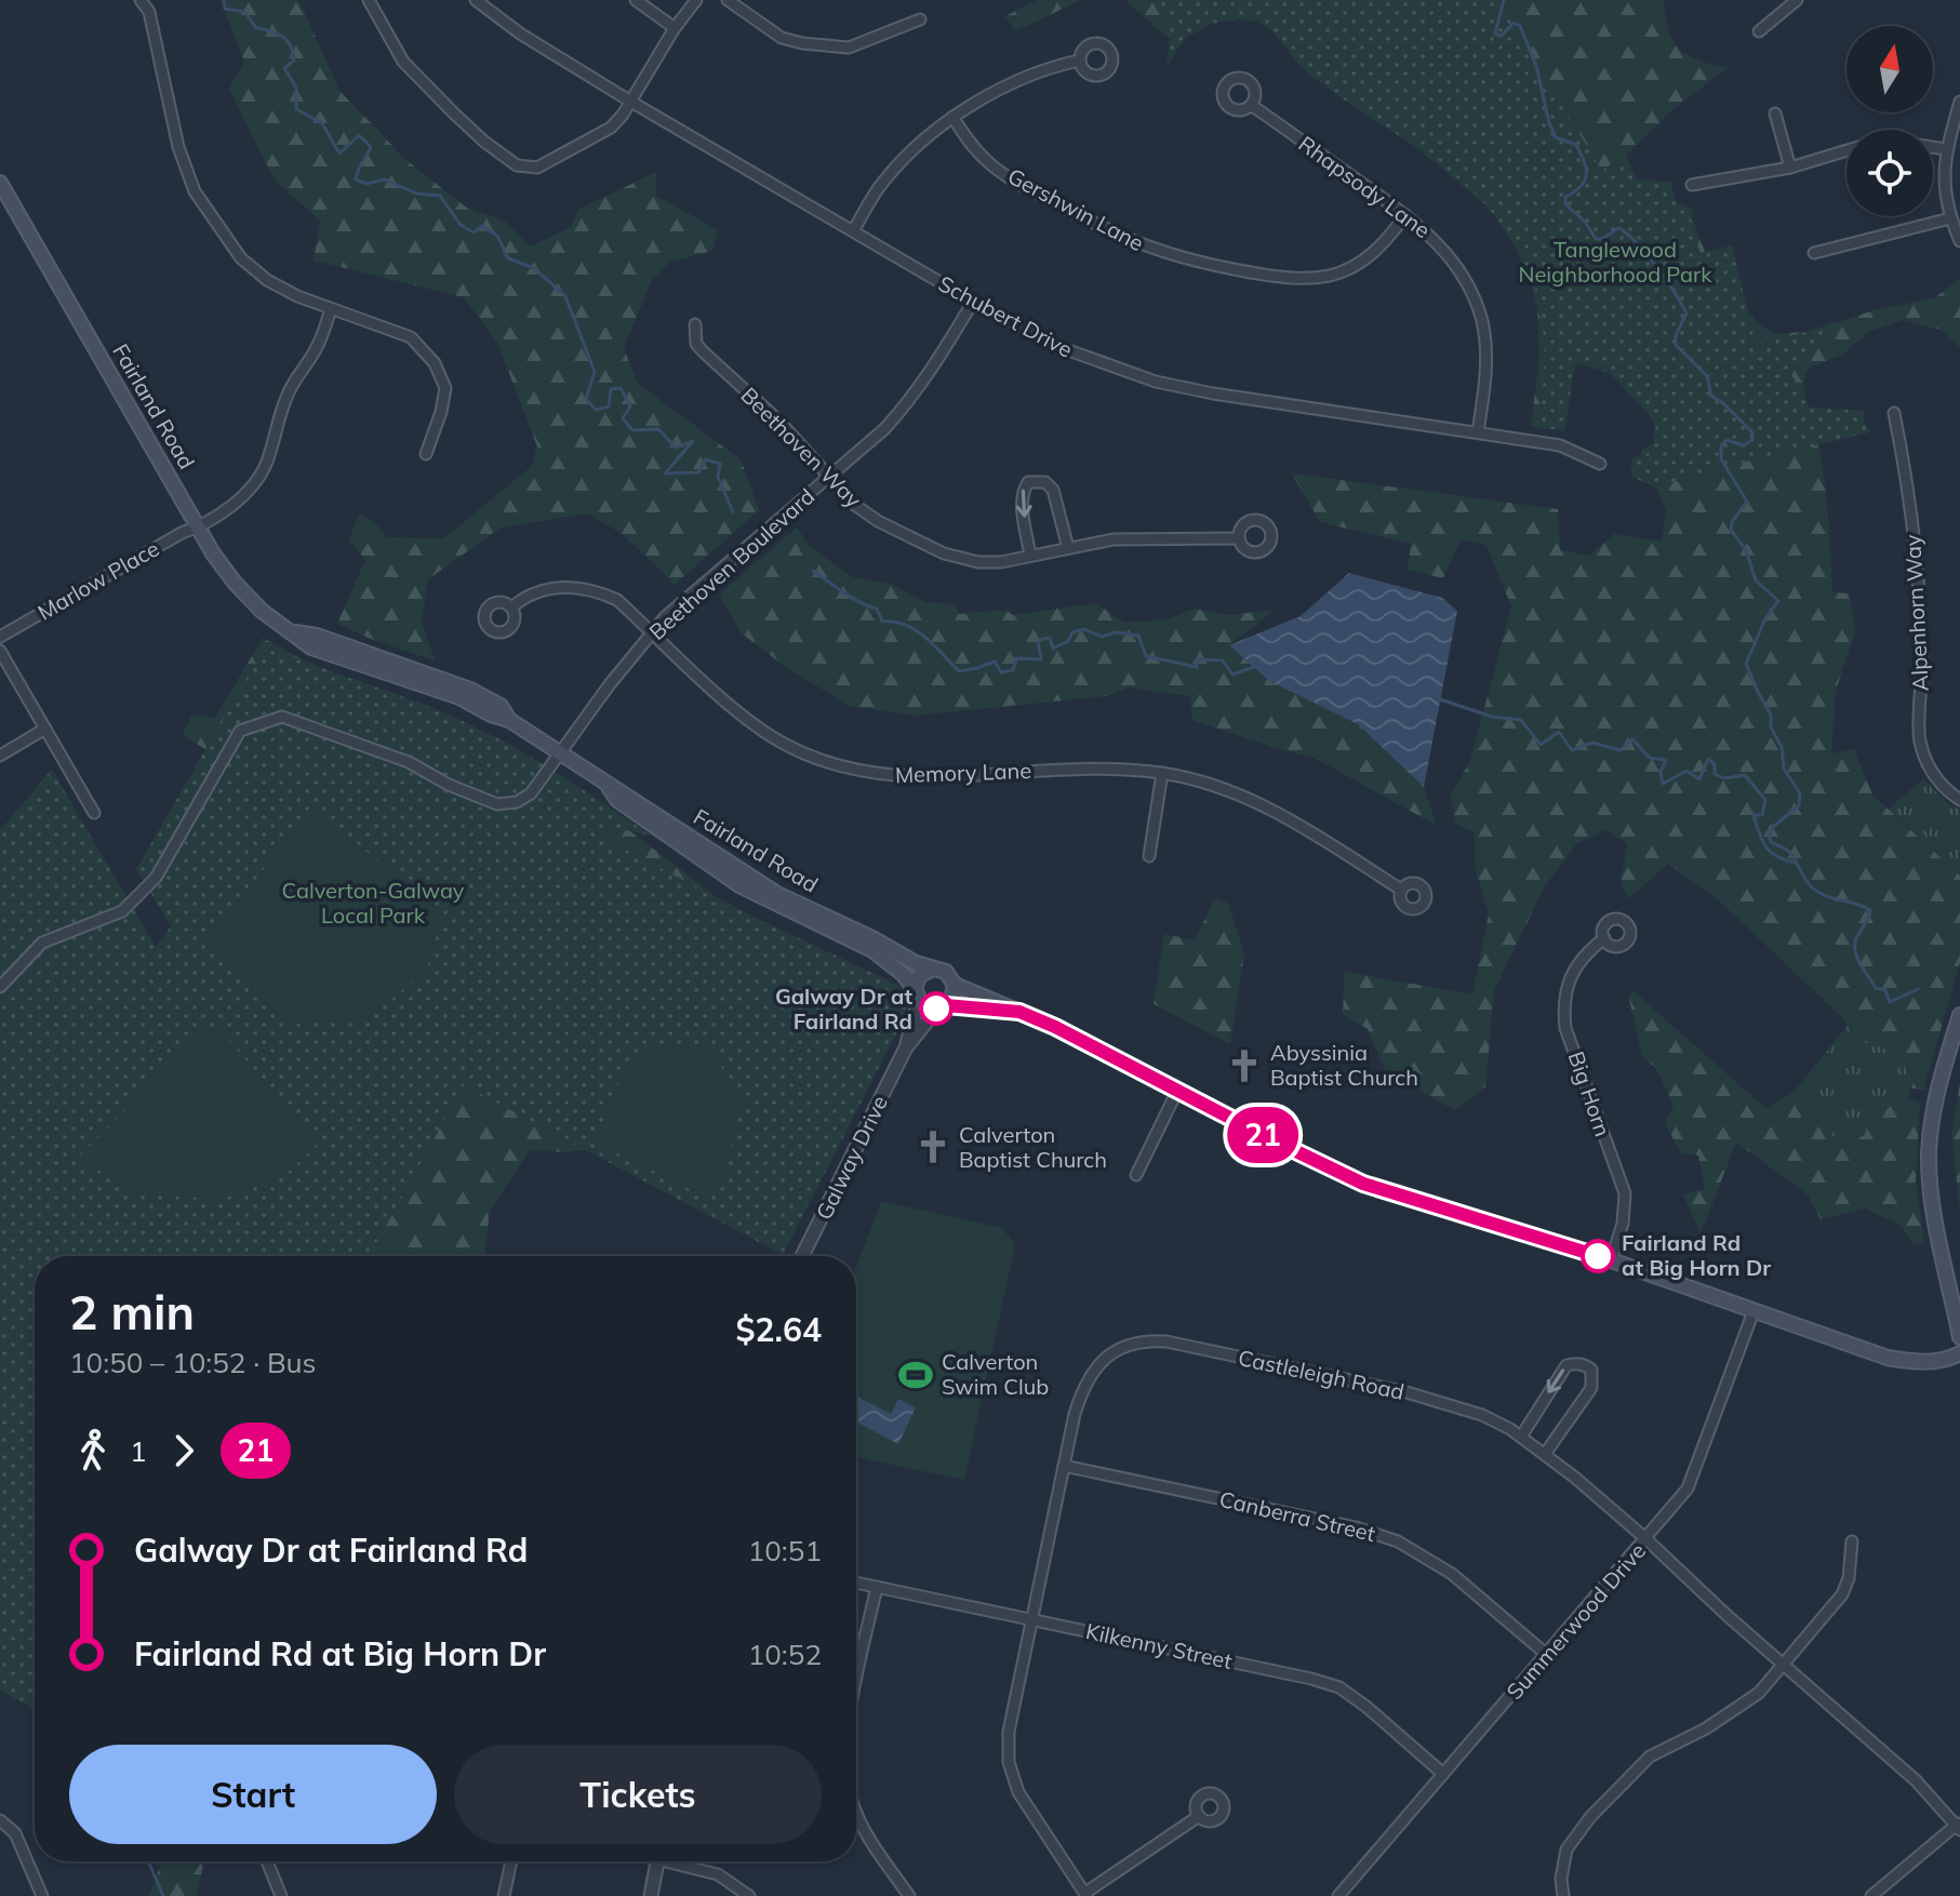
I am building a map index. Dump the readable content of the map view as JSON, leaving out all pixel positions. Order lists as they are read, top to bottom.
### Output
{
  "streets": {
    "main road": ["Fairland Road"],
    "street": [
      "Rhapsody Lane",
      "Gershwin Lane",
      "Schubert Drive",
      "Beethoven Way",
      "Beethoven Boulevard",
      "Marlow Place",
      "Alpenhorn Way",
      "Memory Lane",
      "Big Horn",
      "Galway Drive",
      "Castleleigh Road",
      "Canberra Street",
      "Summerwood Drive",
      "Kilkenny Street"
    ]
  },
  "crossings": [
    ["Rhapsody Lane", "Gershwin Lane"],
    ["Rhapsody Lane", "Schubert Drive"],
    ["Schubert Drive", "Beethoven Boulevard"],
    ["Fairland Road", "Beethoven Boulevard"],
    ["Fairland Road", "Marlow Place"],
    ["Fairland Road", "Galway Drive"],
    ["Beethoven Way", "Beethoven Boulevard"],
    ["Beethoven Boulevard", "Memory Lane"],
    ["Castleleigh Road", "Canberra Street"],
    ["Castleleigh Road", "Summerwood Drive"],
    ["Castleleigh Road", "Kilkenny Street"],
    ["Canberra Street", "Summerwood Drive"],
    ["Summerwood Drive", "Kilkenny Street"]
  ],
  "parks": ["Tanglewood Neighborhood Park", "Calverton-Galway Local Park"],
  "places": {
    "other": ["Galway Dr at Fairland Rd", "Fairland Rd at Big Horn Dr"],
    "church": ["Abyssinia Baptist Church", "Calverton Baptist Church"],
    "sports": ["Calverton Swim Club"]
  },
  "lines": ["bus line 21"],
  "north": "top",
  "page": {
    "on_map": "21",
    "heading": ["2 min", "10:50 – 10:52 · Bus", "$2.64"],
    "legs": ["1", "21"],
    "list": [
      {
        "name": "Galway Dr at Fairland Rd",
        "value": "10:51"
      },
      {
        "name": "Fairland Rd at Big Horn Dr",
        "value": "10:52"
      }
    ],
    "buttons": ["Start", "Tickets"]
  }
}
